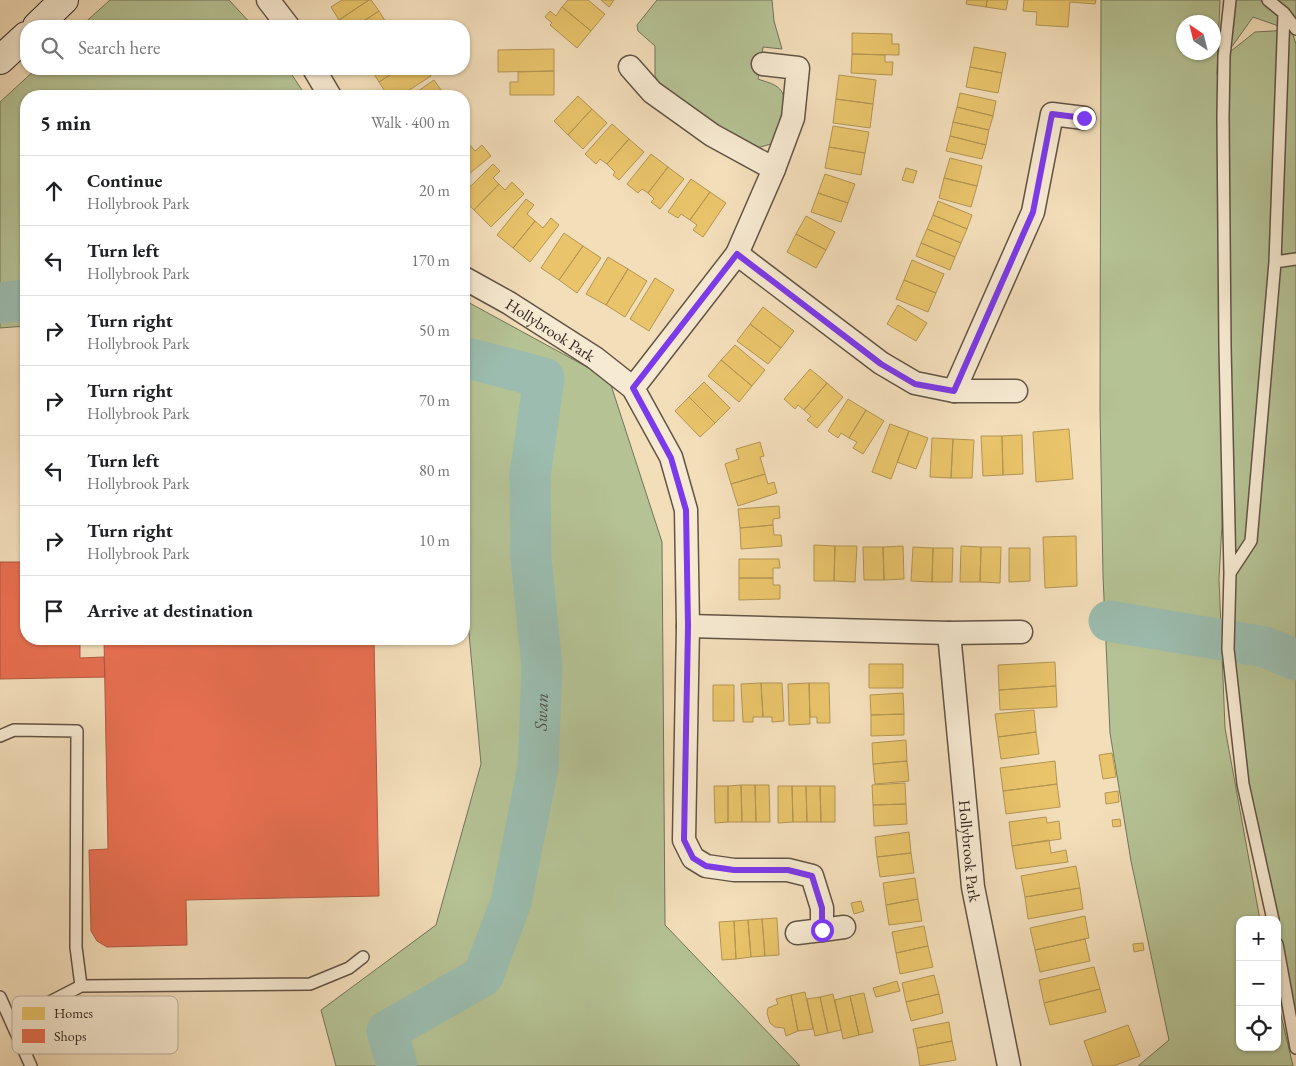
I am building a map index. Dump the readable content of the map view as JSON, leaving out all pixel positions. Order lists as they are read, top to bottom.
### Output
{
  "streets": {
    "street": ["Hollybrook Park"]
  },
  "water": ["Swan"],
  "legend": ["Homes", "Shops"],
  "north": "top left",
  "page": {
    "search": "Search here",
    "heading": ["5 min", "Walk · 400 m"],
    "list": [
      ["Continue", "Hollybrook Park", "20 m"],
      ["Turn left", "Hollybrook Park", "170 m"],
      ["Turn right", "Hollybrook Park", "50 m"],
      ["Turn right", "Hollybrook Park", "70 m"],
      ["Turn left", "Hollybrook Park", "80 m"],
      ["Turn right", "Hollybrook Park", "10 m"],
      "Arrive at destination"
    ],
    "map_buttons": ["+", "−"]
  }
}
